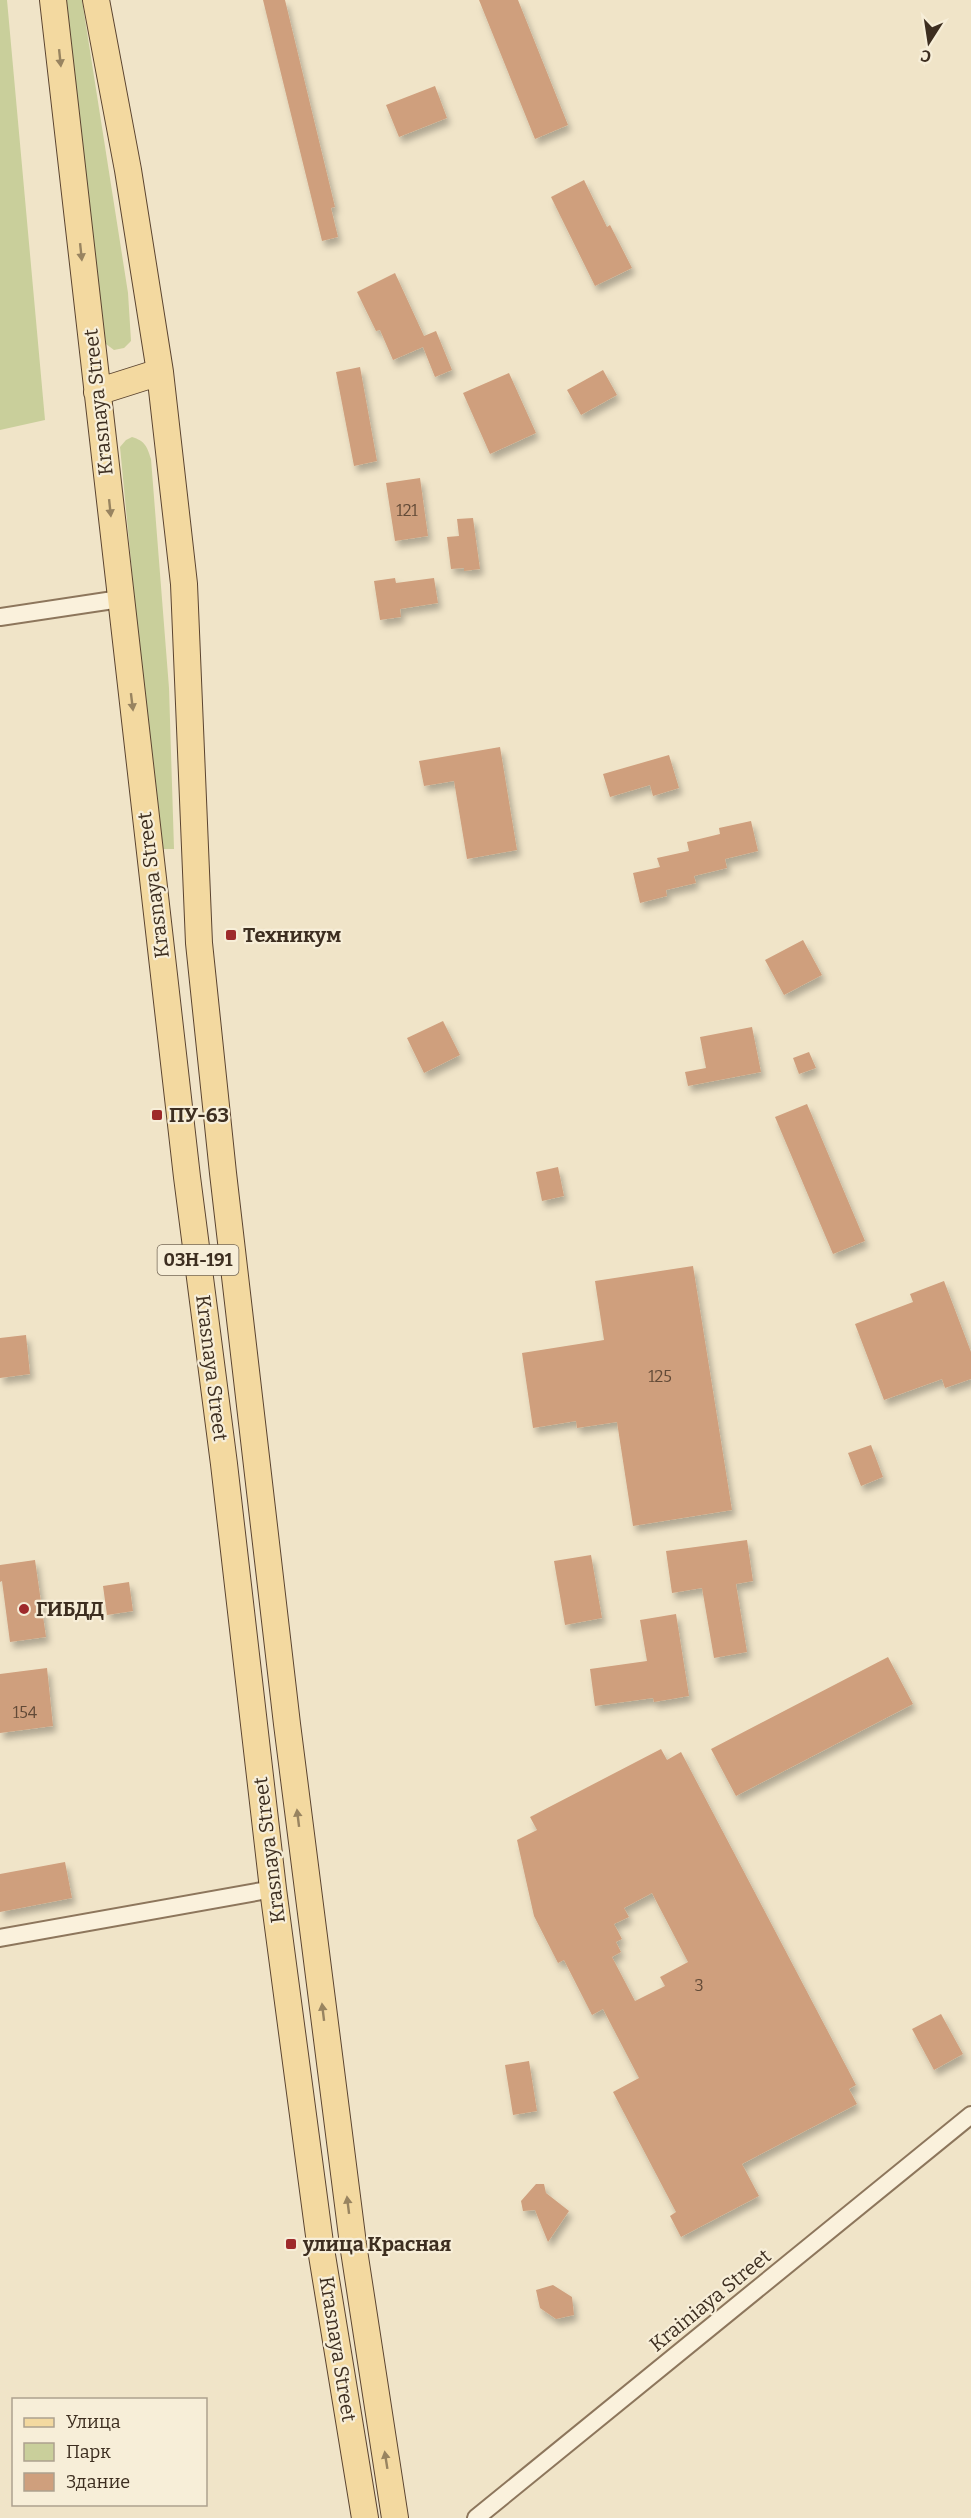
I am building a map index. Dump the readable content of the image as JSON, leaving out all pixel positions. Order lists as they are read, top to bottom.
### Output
{
  "streets": {
    "main road": ["Krasnaya Street", "03Н-191"],
    "street": ["Krainiaya Street"]
  },
  "places": {
    "transit": ["Техникум", "ПУ-63", "улица Красная"],
    "other": ["ГИБДД"]
  },
  "house_numbers": [
    "121",
    "125",
    "154",
    "3"
  ],
  "legend": ["Улица", "Парк", "Здание"],
  "north": "bottom"
}
